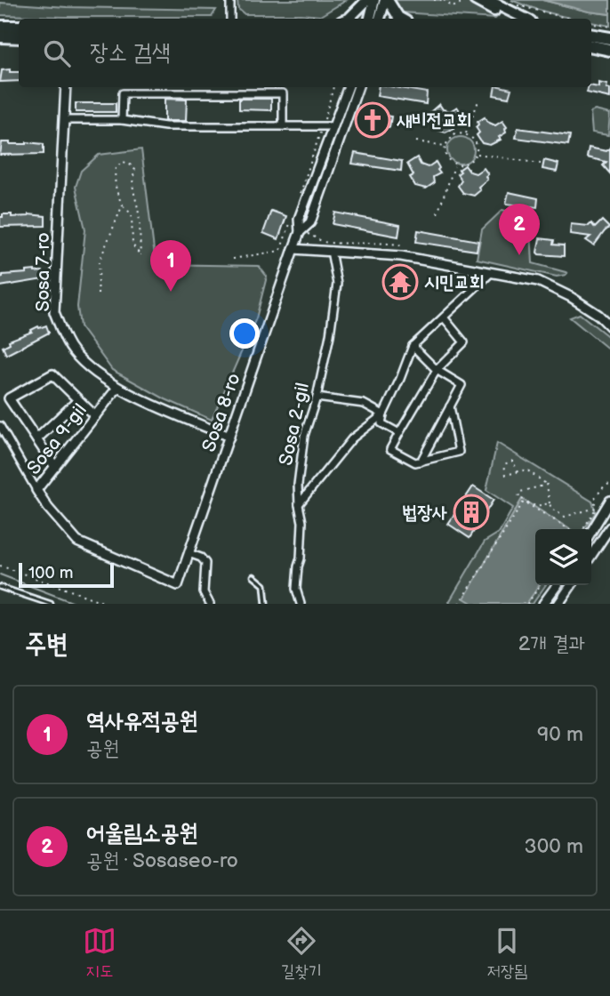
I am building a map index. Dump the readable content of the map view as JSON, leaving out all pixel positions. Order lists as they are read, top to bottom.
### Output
{
  "streets": {
    "street": [
      "Sosa 7-ro",
      "Sosa 8-ro",
      "Sosa 2-gil",
      "Sosa 9-gil"
    ]
  },
  "crossings": [
    ["Sosa 7-ro", "Sosa 8-ro"],
    ["Sosa 7-ro", "Sosa 9-gil"],
    ["Sosa 8-ro", "Sosa 9-gil"]
  ],
  "places": {
    "church": ["새비전교회"],
    "temple": ["시민교회"],
    "building": ["법장사"]
  },
  "scale_bar": "100 m",
  "page": {
    "search": "장소 검색",
    "pins": ["2", "1"],
    "scale": "100 m",
    "heading": ["주변", "2개 결과"],
    "list": [
      {
        "mark": "1",
        "name": "역사유적공원",
        "note": "공원",
        "value": "90 m"
      },
      {
        "mark": "2",
        "name": "어울림소공원",
        "note": "공원 · Sosaseo-ro",
        "value": "300 m"
      }
    ],
    "nav": ["지도", "길찾기", "저장됨"]
  }
}
